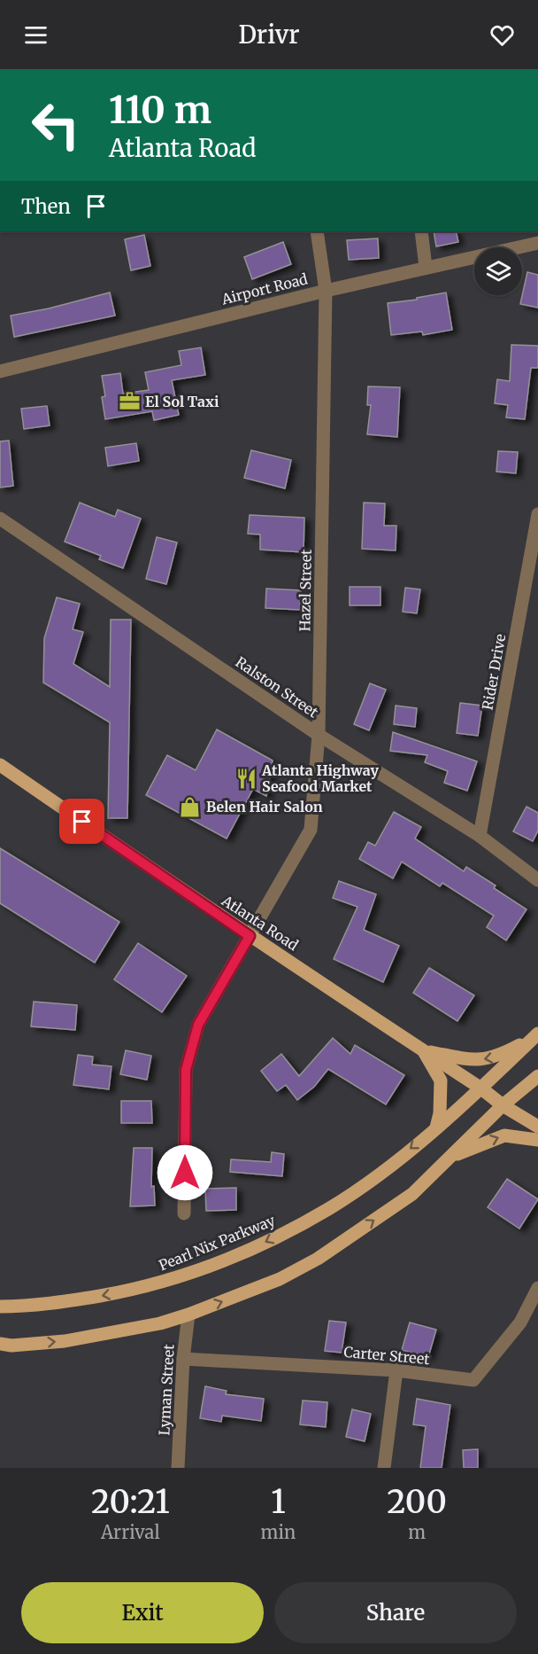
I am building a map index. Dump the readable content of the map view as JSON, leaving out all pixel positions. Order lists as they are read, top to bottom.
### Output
{
  "streets": {
    "main road": ["Atlanta Road", "Pearl Nix Parkway"],
    "street": [
      "Airport Road",
      "Hazel Street",
      "Rider Drive",
      "Ralston Street",
      "Carter Street",
      "Lyman Street"
    ]
  },
  "crossings": [
    ["Airport Road", "Hazel Street"],
    ["Hazel Street", "Ralston Street"],
    ["Hazel Street", "Atlanta Road"],
    ["Rider Drive", "Ralston Street"],
    ["Atlanta Road", "Pearl Nix Parkway"],
    ["Carter Street", "Lyman Street"]
  ],
  "places": {
    "office": ["El Sol Taxi"],
    "restaurant": ["Atlanta Highway Seafood Market"],
    "shop": ["Belen Hair Salon"]
  },
  "page": {
    "header": "Drivr",
    "turn": ["110 m", "Atlanta Road"],
    "then": "Then",
    "eta": [
      "20:21",
      "Arrival",
      "1",
      "min",
      "200",
      "m"
    ],
    "buttons": ["Exit", "Share"]
  }
}
